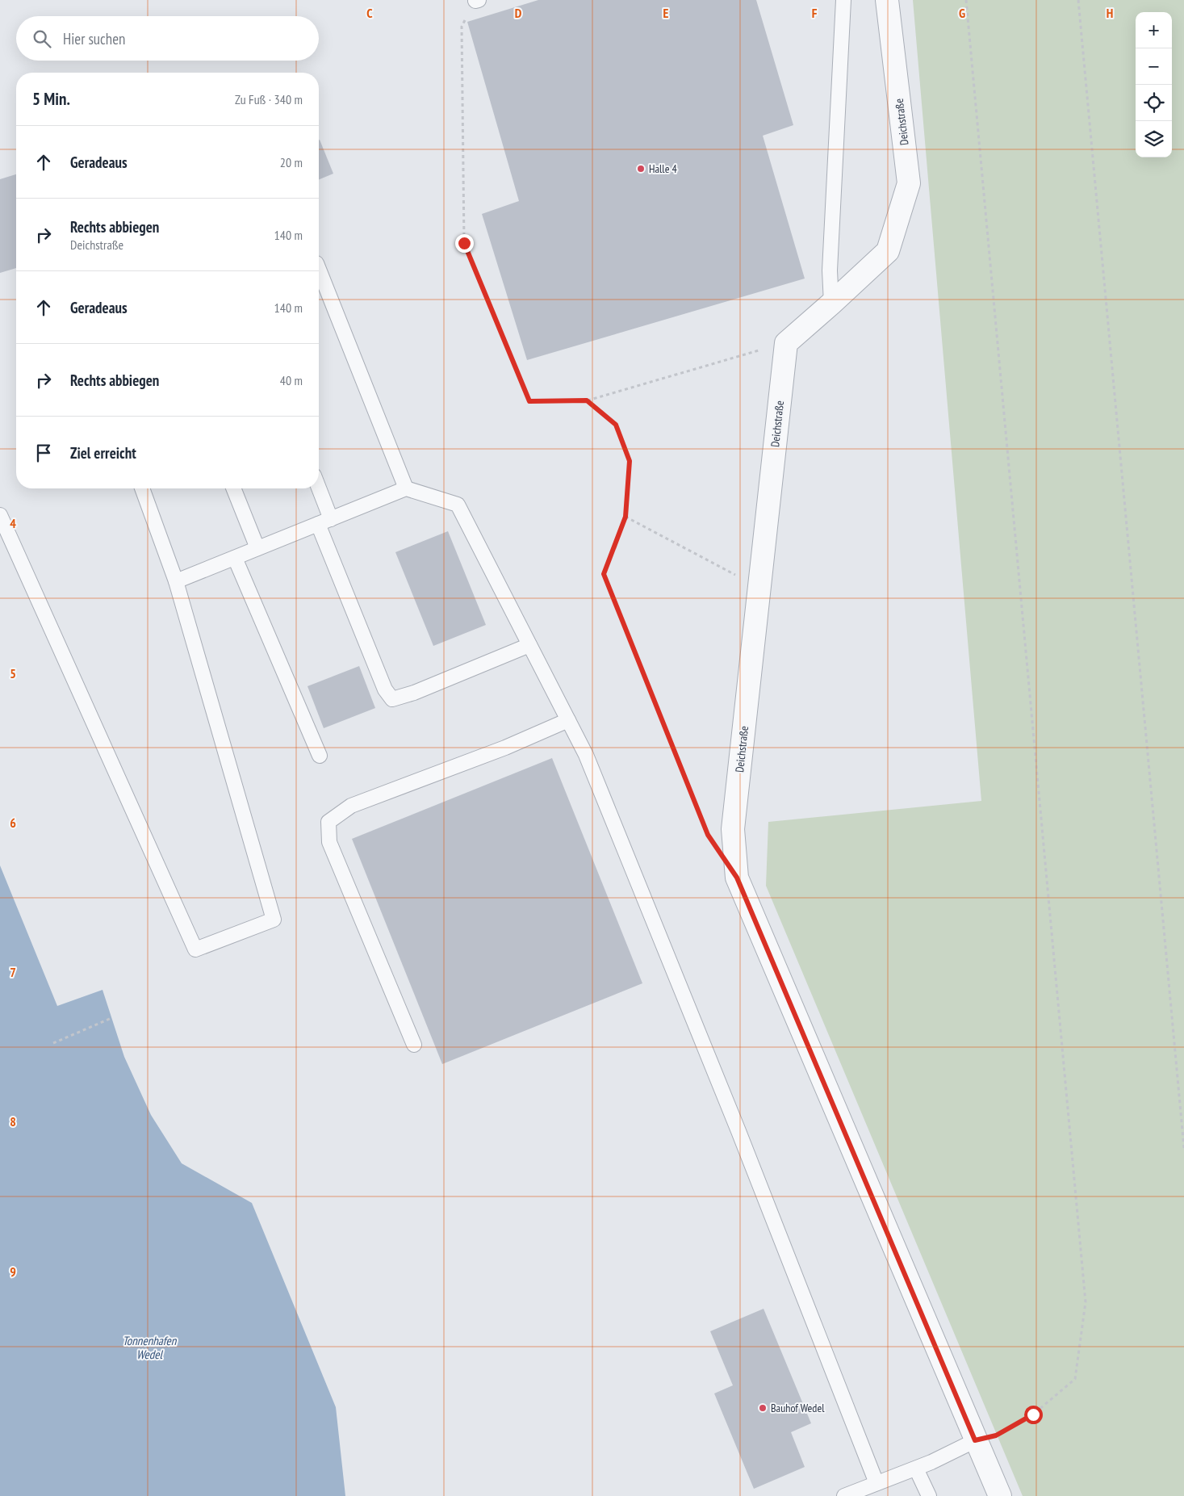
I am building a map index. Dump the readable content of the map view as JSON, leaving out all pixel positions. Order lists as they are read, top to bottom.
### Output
{
  "streets": {
    "street": ["Deichstraße"]
  },
  "water": ["Tonnenhafen Wedel"],
  "places": ["Halle 4", "Bauhof Wedel"],
  "page": {
    "map_buttons": ["+", "−"],
    "search": "Hier suchen",
    "heading": ["5 Min.", "Zu Fuß · 340 m"],
    "list": [
      ["Geradeaus", "20 m"],
      ["Rechts abbiegen", "Deichstraße", "140 m"],
      ["Geradeaus", "140 m"],
      ["Rechts abbiegen", "40 m"],
      "Ziel erreicht"
    ]
  },
  "grid": {
    "columns": [
      "C",
      "D",
      "E",
      "F",
      "G",
      "H"
    ],
    "rows": [
      "4",
      "5",
      "6",
      "7",
      "8",
      "9"
    ]
  }
}
